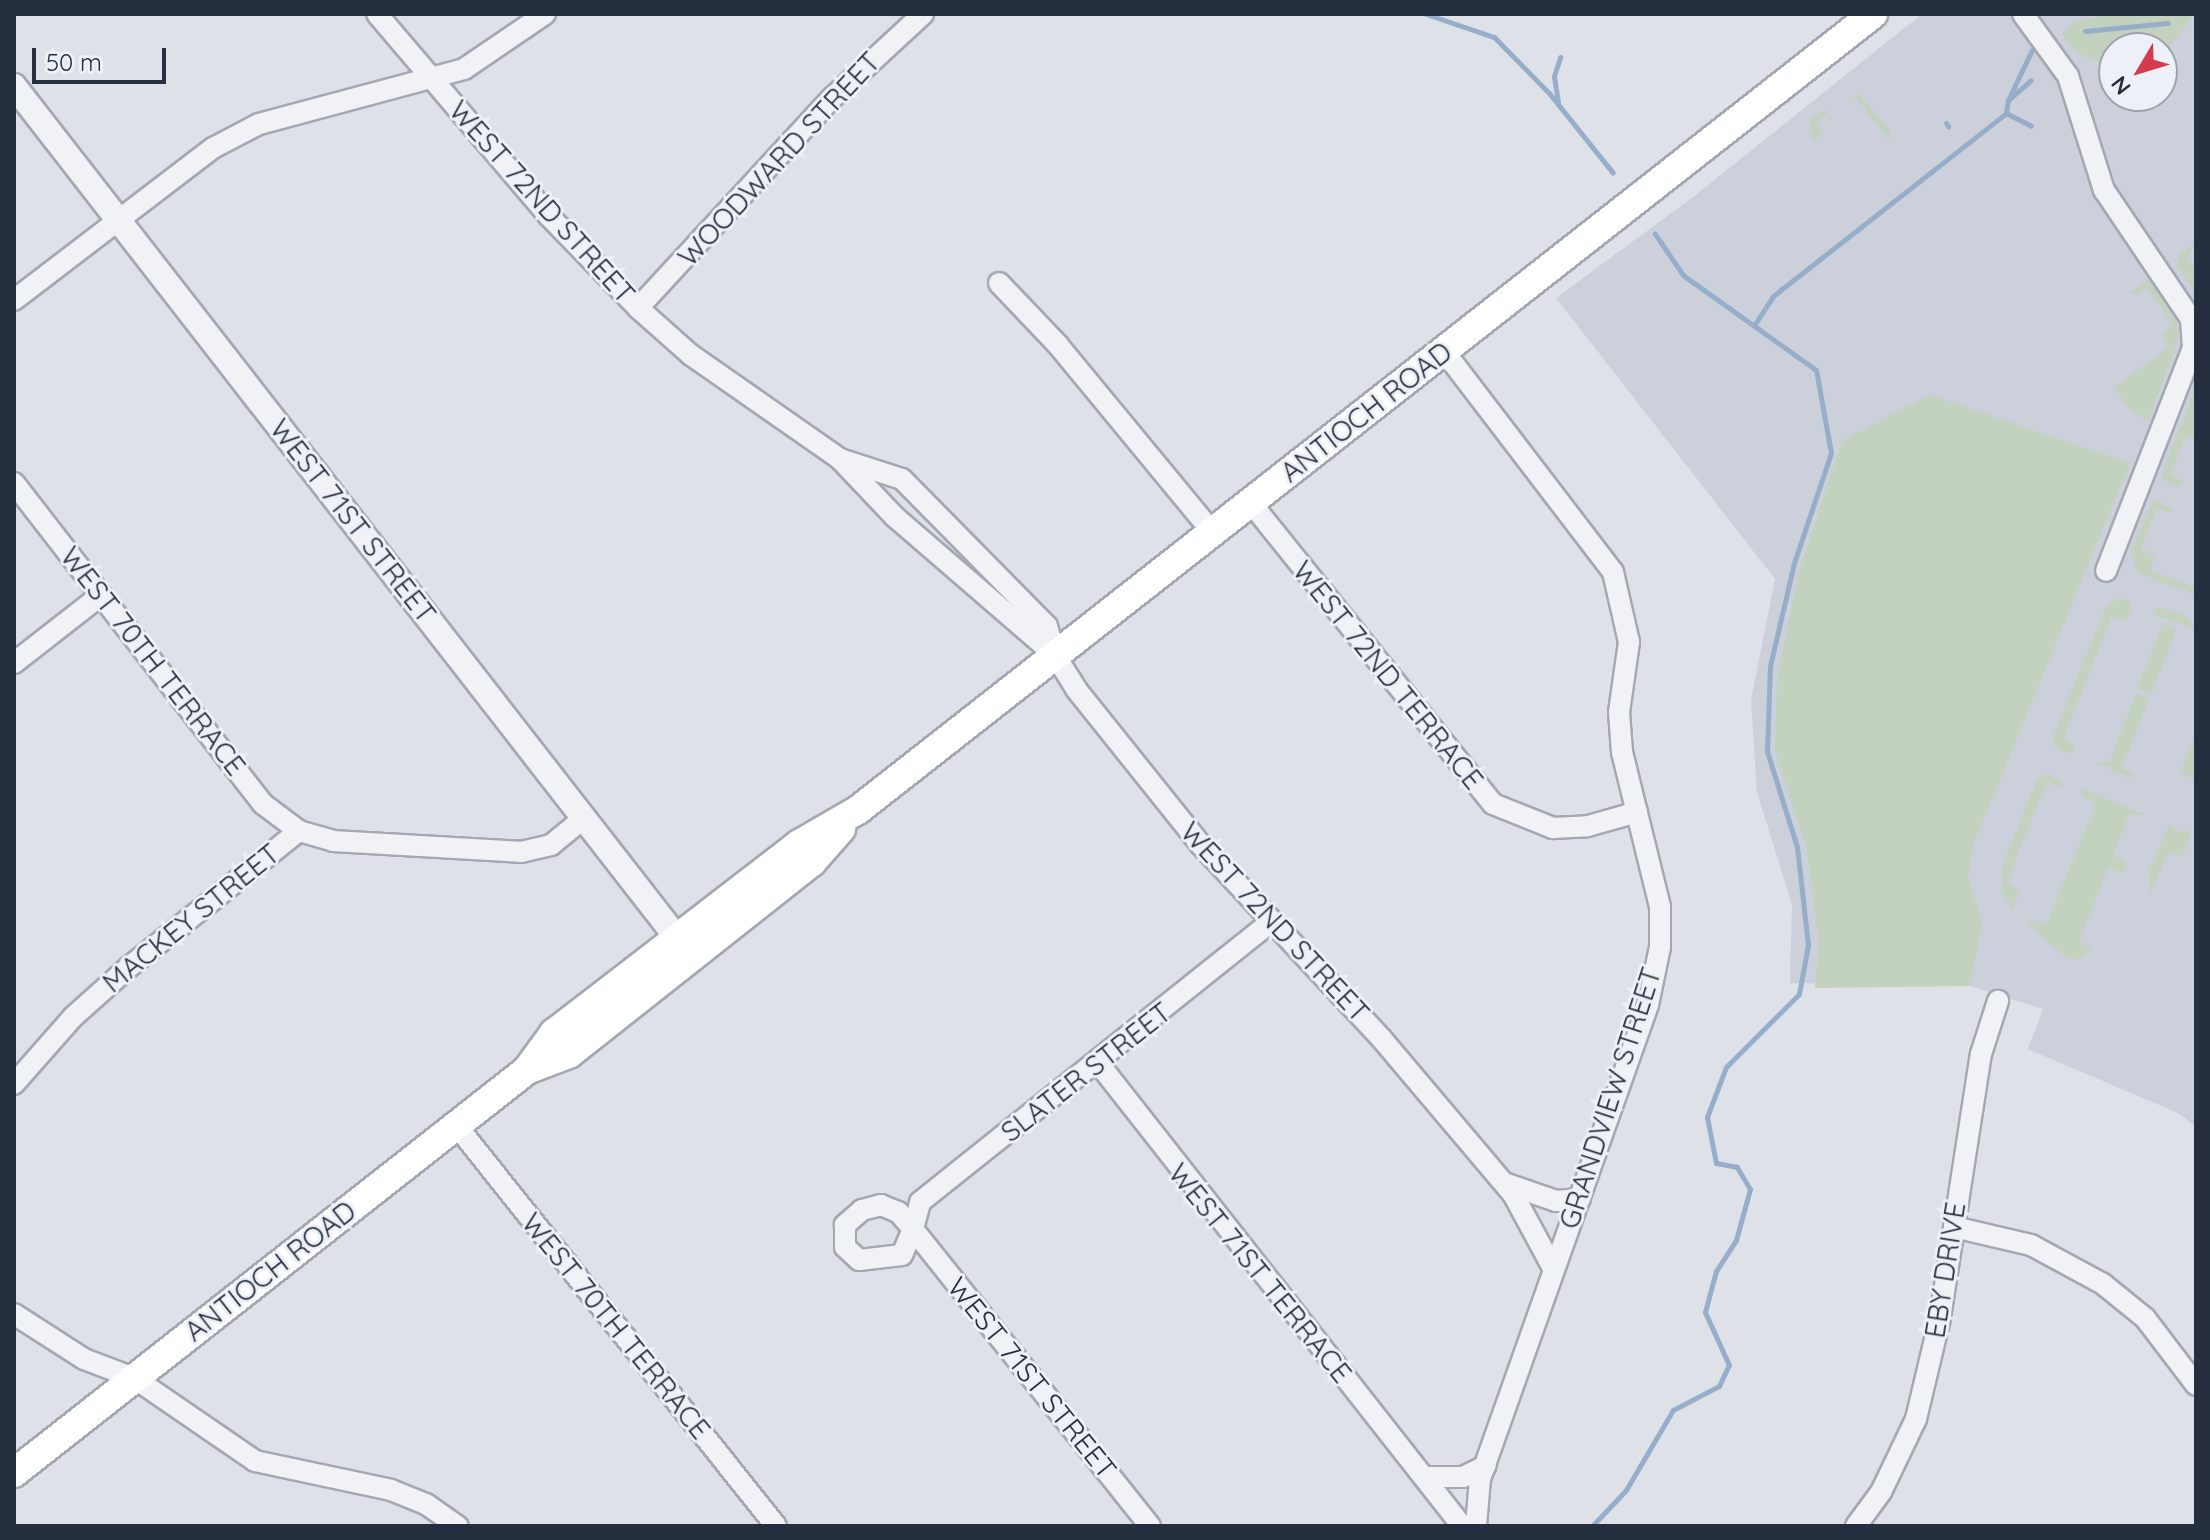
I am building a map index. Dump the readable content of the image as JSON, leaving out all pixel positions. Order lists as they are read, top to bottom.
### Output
{
  "streets": {
    "main road": ["ANTIOCH ROAD"],
    "street": [
      "WOODWARD STREET",
      "WEST 72ND STREET",
      "WEST 71ST STREET",
      "WEST 70TH TERRACE",
      "WEST 72ND TERRACE",
      "MACKEY STREET",
      "SLATER STREET",
      "GRANDVIEW STREET",
      "EBY DRIVE",
      "WEST 71ST TERRACE"
    ]
  },
  "crossings": [
    ["WOODWARD STREET", "WEST 72ND STREET"],
    ["WEST 72ND STREET", "ANTIOCH ROAD"],
    ["WEST 72ND STREET", "SLATER STREET"],
    ["WEST 72ND STREET", "GRANDVIEW STREET"],
    ["ANTIOCH ROAD", "WEST 71ST STREET"],
    ["ANTIOCH ROAD", "WEST 70TH TERRACE"],
    ["ANTIOCH ROAD", "WEST 72ND TERRACE"],
    ["ANTIOCH ROAD", "GRANDVIEW STREET"],
    ["WEST 71ST STREET", "MACKEY STREET"],
    ["WEST 71ST STREET", "SLATER STREET"],
    ["WEST 70TH TERRACE", "MACKEY STREET"],
    ["WEST 72ND TERRACE", "GRANDVIEW STREET"],
    ["SLATER STREET", "WEST 71ST TERRACE"]
  ],
  "scale_bar": "50 m",
  "north": "bottom left"
}
